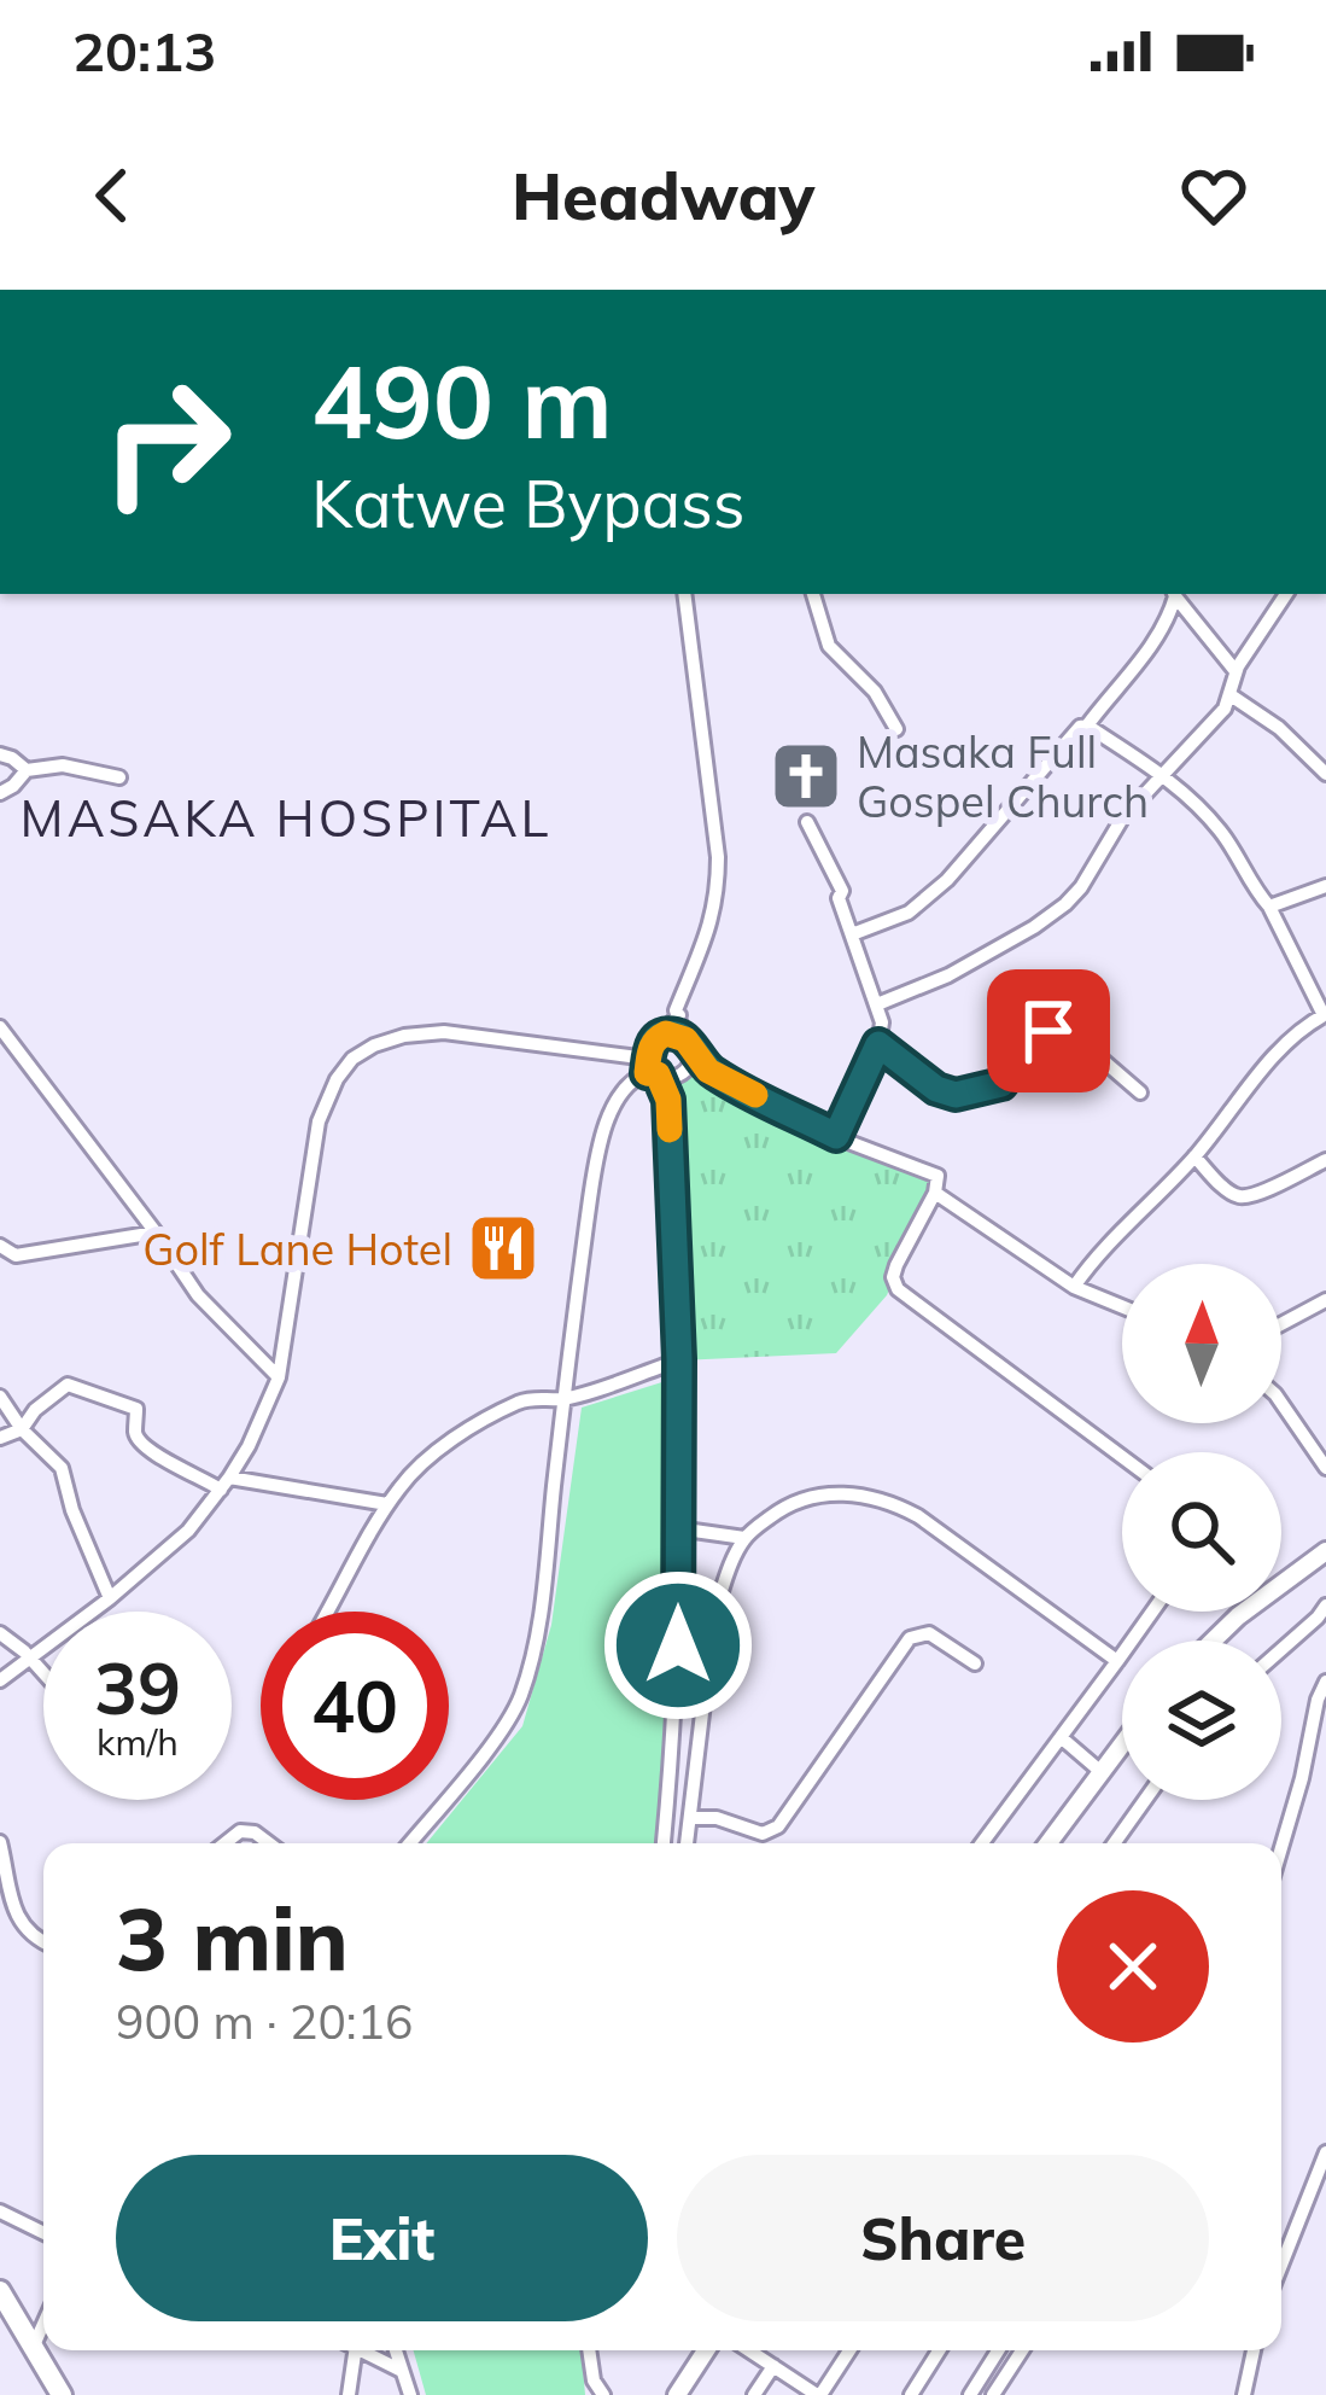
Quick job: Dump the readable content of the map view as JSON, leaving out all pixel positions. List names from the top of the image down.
{
  "districts": ["MASAKA HOSPITAL"],
  "places": {
    "church": ["Masaka Full Gospel Church"],
    "restaurant": ["Golf Lane Hotel"]
  },
  "north": "top",
  "page": {
    "status": "20:13",
    "header": "Headway",
    "turn": ["490 m", "Katwe Bypass"],
    "speed": "39 km/h",
    "limit": "40",
    "heading": ["3 min", "900 m · 20:16"],
    "buttons": ["Exit", "Share"]
  }
}
